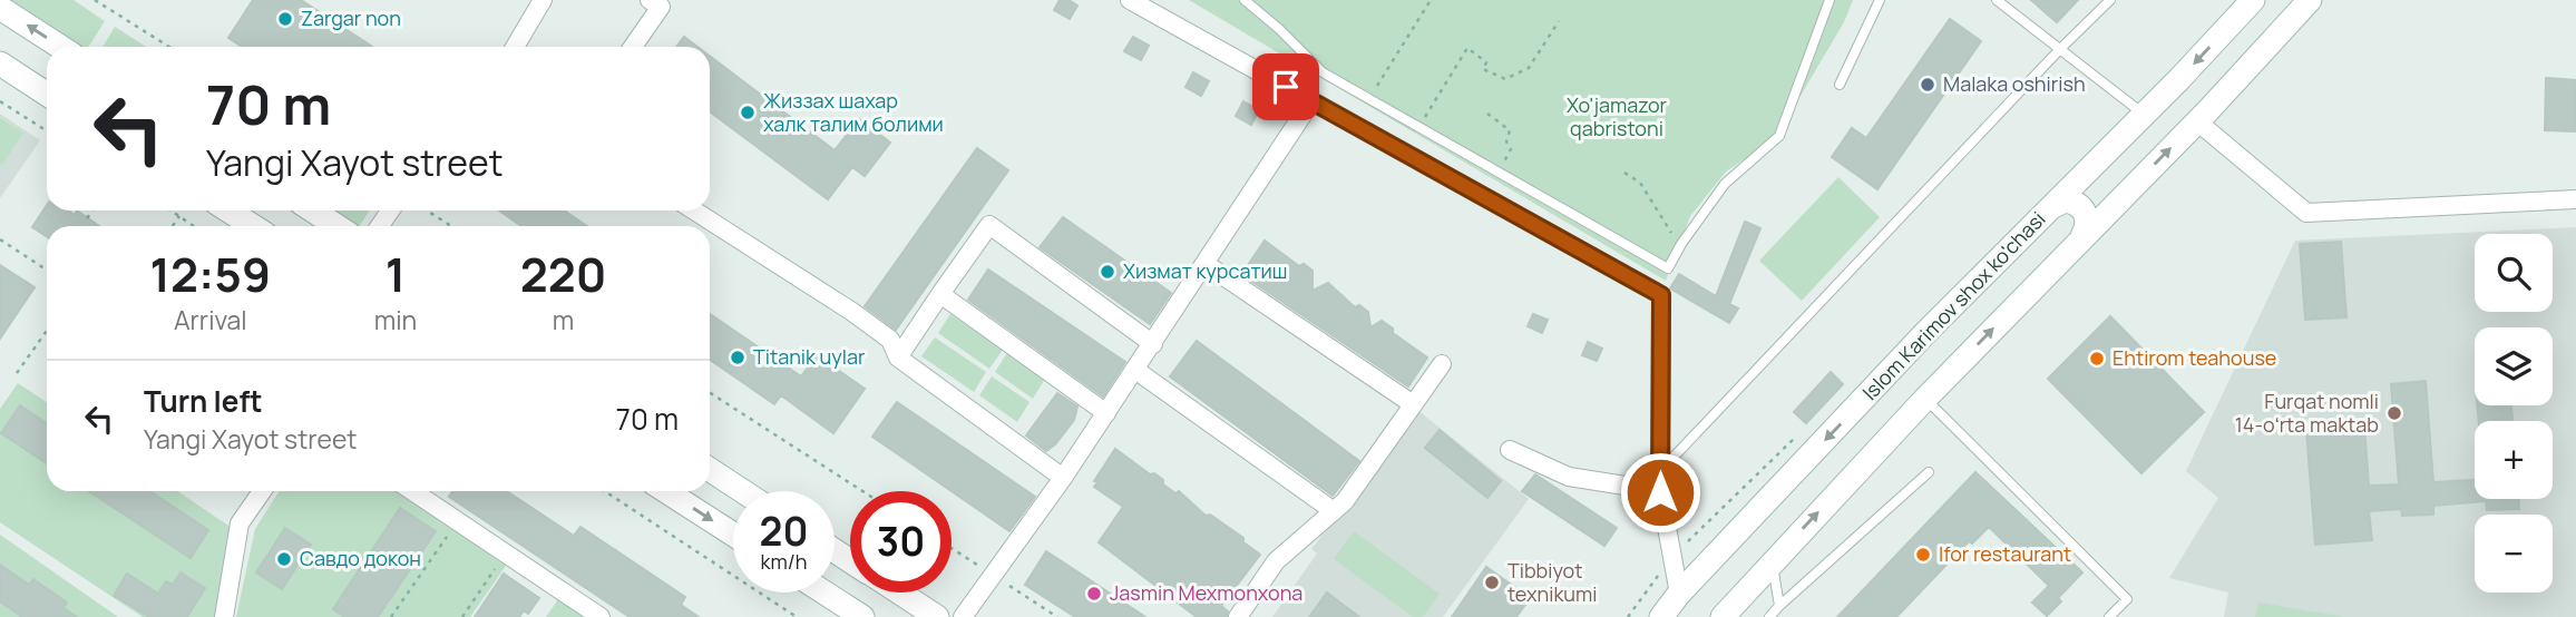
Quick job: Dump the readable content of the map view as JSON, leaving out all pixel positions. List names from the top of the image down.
{
  "streets": {
    "main road": ["Islom Karimov shox ko'chasi"]
  },
  "parks": ["Xo'jamazor qabristoni"],
  "places": [
    "Zargar non",
    "Malaka oshirish",
    "Жиззах шахар халк талим болими",
    "Хизмат курсатиш",
    "Titanik uylar",
    "Ehtirom teahouse",
    "Furqat nomli 14-oʻrta maktab",
    "Ifor restaurant",
    "Cавдо докон",
    "Tibbiyot texnikumi",
    "Jasmin Mexmonxona"
  ],
  "page": {
    "turn": ["70 m", "Yangi Xayot street"],
    "eta": [
      "12:59",
      "Arrival",
      "1",
      "min",
      "220",
      "m"
    ],
    "map_buttons": ["+", "−"],
    "list": [
      {
        "name": "Turn left",
        "note": "Yangi Xayot street",
        "value": "70 m"
      }
    ],
    "speed": "20 km/h",
    "limit": "30"
  }
}
